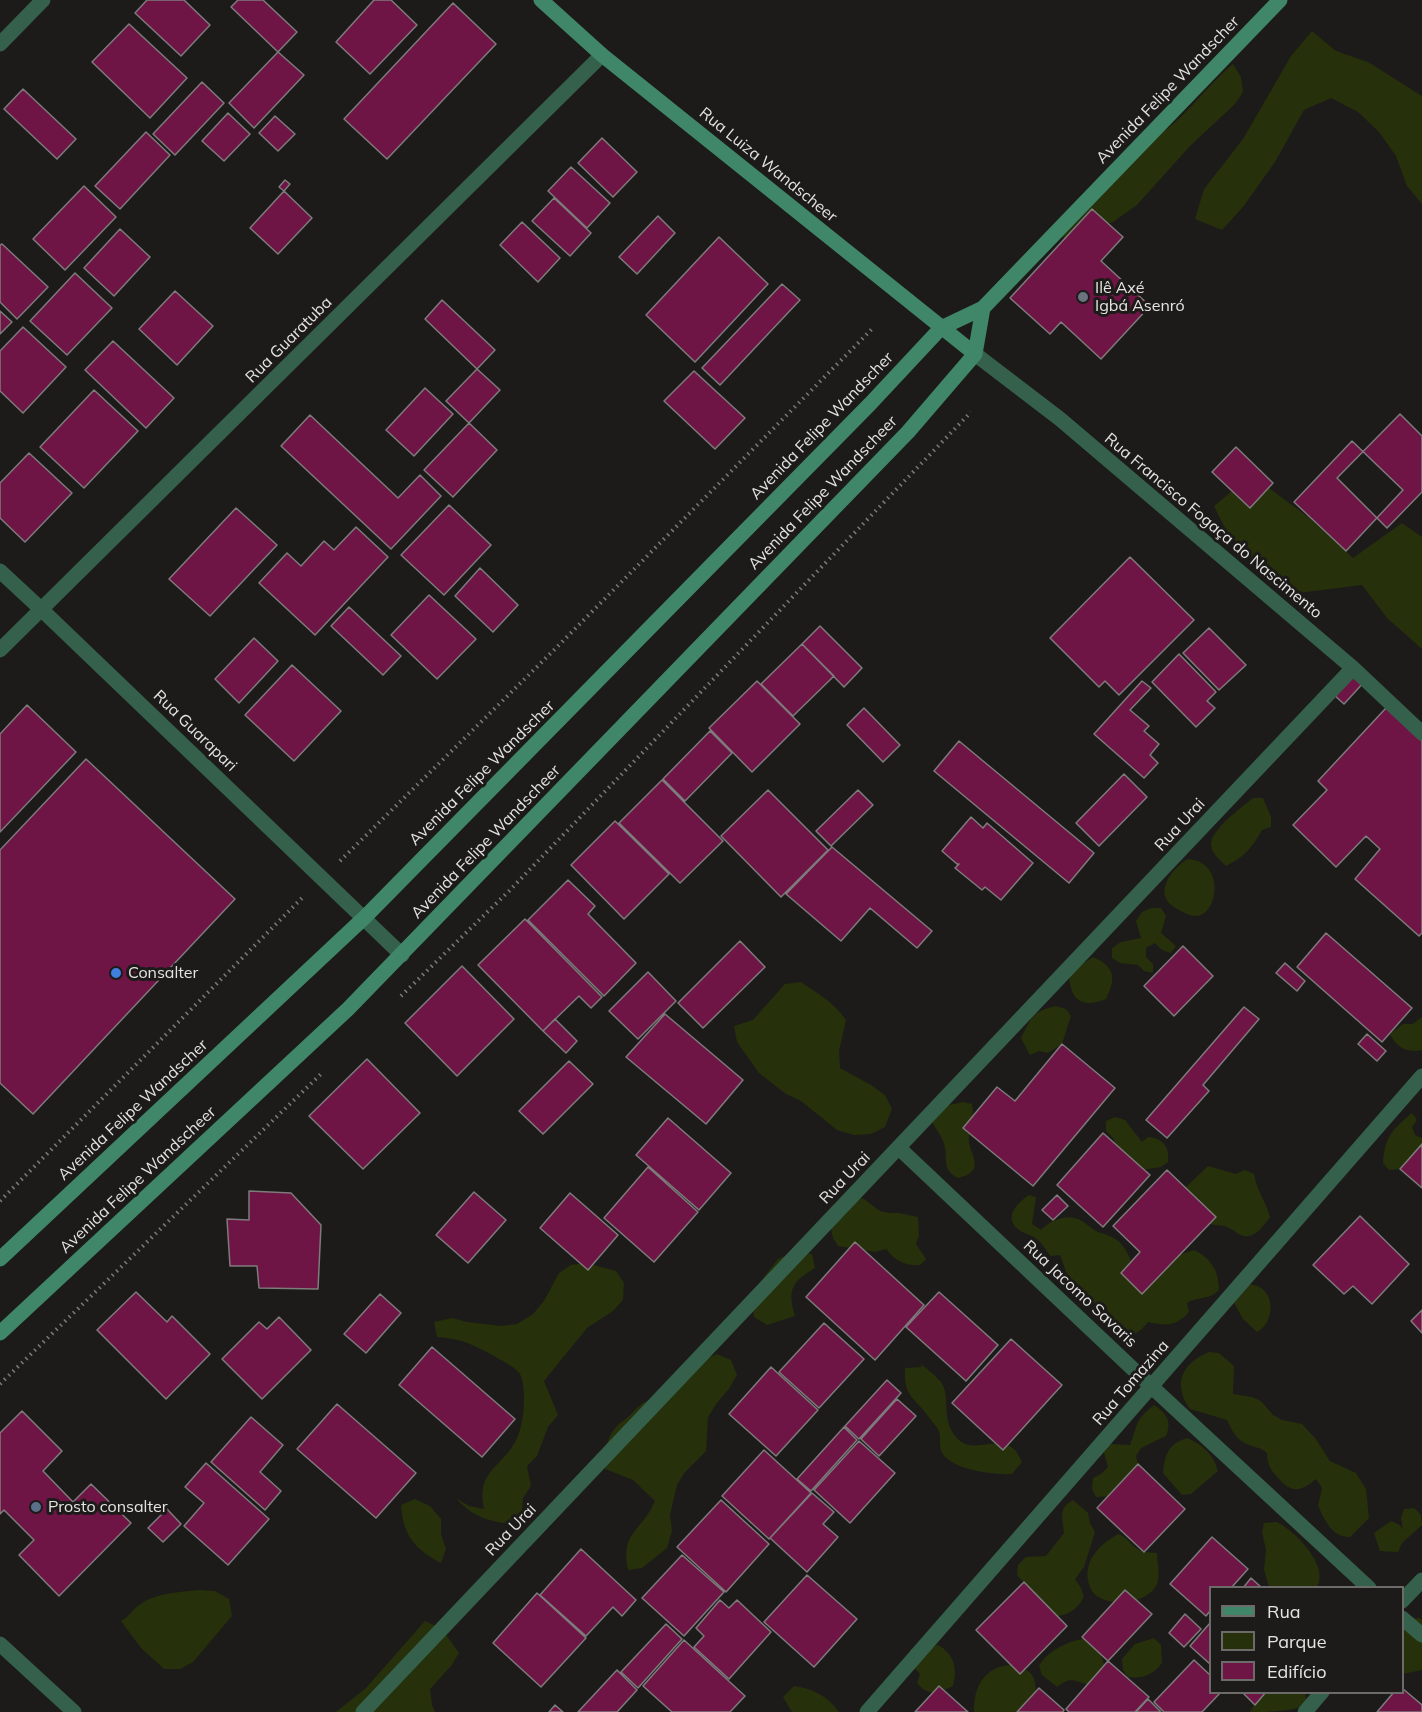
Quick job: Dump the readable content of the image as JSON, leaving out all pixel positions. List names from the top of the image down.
{
  "streets": {
    "main road": ["Avenida Felipe Wandscher", "Rua Luiza Wandscheer", "Avenida Felipe Wandscheer"],
    "street": [
      "Rua Guaratuba",
      "Rua Francisco Fogaça do Nascimento",
      "Rua Guarapari",
      "Rua Urai",
      "Rua Jacomo Savaris",
      "Rua Tomazina"
    ]
  },
  "crossings": [
    ["Avenida Felipe Wandscher", "Rua Luiza Wandscheer"],
    ["Avenida Felipe Wandscher", "Rua Guarapari"],
    ["Rua Luiza Wandscheer", "Rua Guaratuba"],
    ["Rua Luiza Wandscheer", "Avenida Felipe Wandscheer"],
    ["Rua Luiza Wandscheer", "Rua Francisco Fogaça do Nascimento"],
    ["Rua Guaratuba", "Rua Guarapari"],
    ["Avenida Felipe Wandscheer", "Rua Francisco Fogaça do Nascimento"],
    ["Avenida Felipe Wandscheer", "Rua Guarapari"],
    ["Rua Francisco Fogaça do Nascimento", "Rua Urai"],
    ["Rua Urai", "Rua Jacomo Savaris"],
    ["Rua Jacomo Savaris", "Rua Tomazina"]
  ],
  "places": ["Ilê Axé Igbá Asenró", "Consalter", "Prosto consalter"],
  "legend": ["Rua", "Parque", "Edifício"]
}
